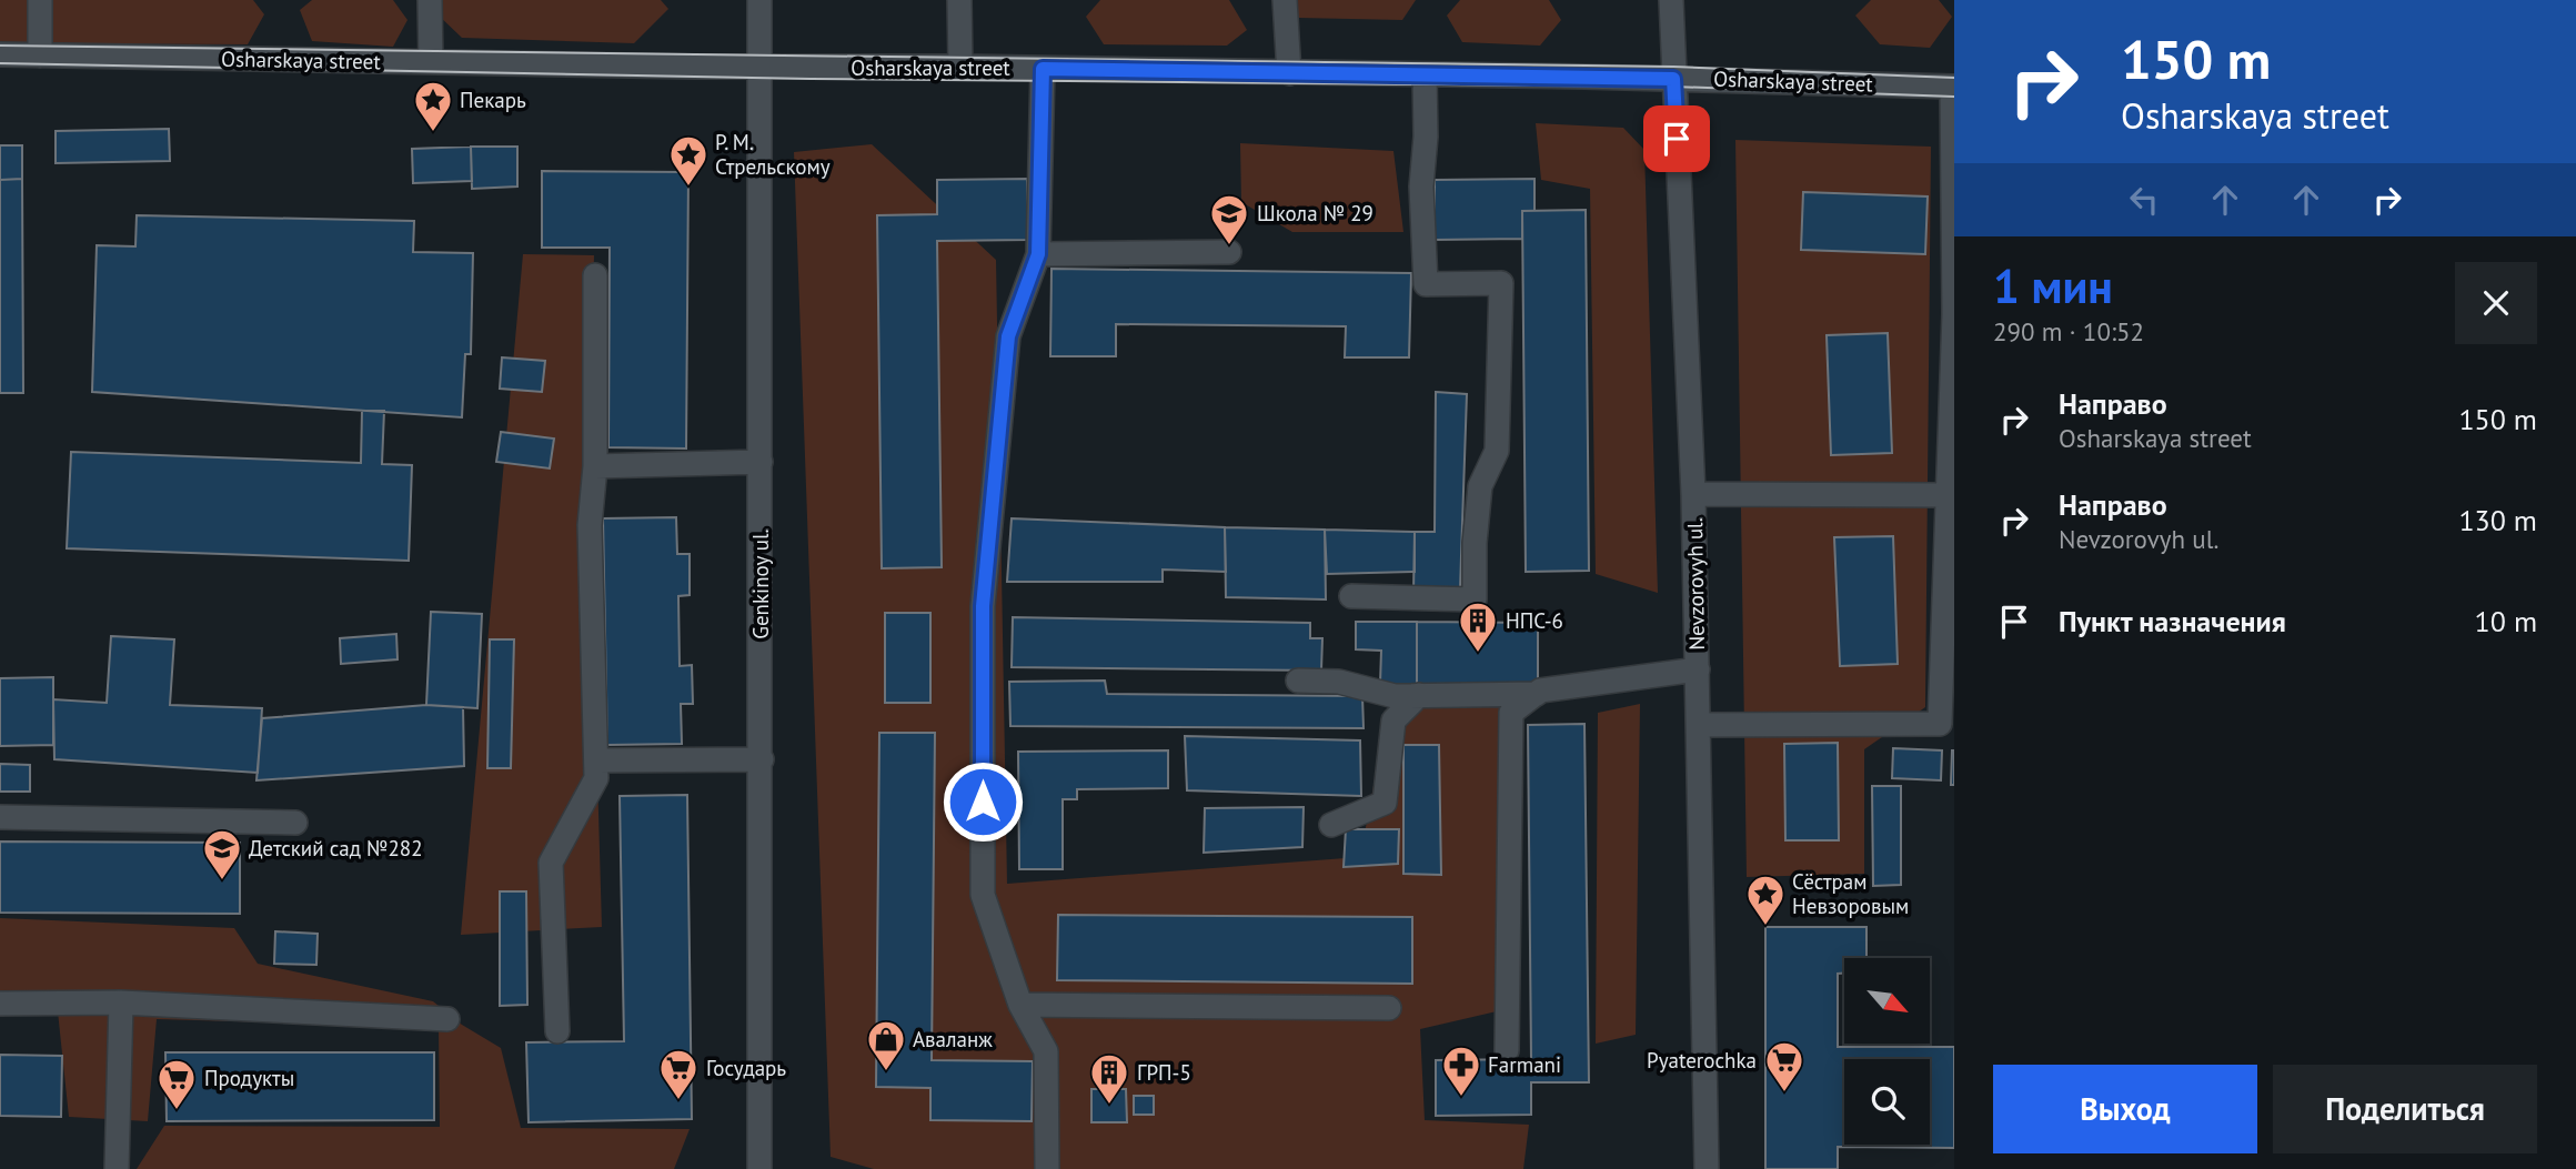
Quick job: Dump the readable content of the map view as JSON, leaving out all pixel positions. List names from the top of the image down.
{
  "streets": {
    "street": ["Osharskaya street", "Genkinoy ul.", "Nevzorovyh ul."]
  },
  "crossings": [
    ["Osharskaya street", "Genkinoy ul."],
    ["Osharskaya street", "Nevzorovyh ul."]
  ],
  "places": {
    "place": ["Пекарь", "Р. М. Стрельскому", "Сёстрам Невзоровым"],
    "school or university": ["Школа № 29", "Детский сад №282"],
    "building": ["НПС-6", "ГРП-5"],
    "shop": ["Аваланж"],
    "supermarket": ["Pyaterochka", "Государь", "Продукты"],
    "pharmacy": ["Farmani"]
  },
  "north": "bottom right",
  "page": {
    "turn": ["150 m", "Osharskaya street"],
    "heading": ["1 мин", "290 m · 10:52"],
    "list": [
      {
        "name": "Направо",
        "note": "Osharskaya street",
        "value": "150 m"
      },
      {
        "name": "Направо",
        "note": "Nevzorovyh ul.",
        "value": "130 m"
      },
      {
        "name": "Пункт назначения",
        "value": "10 m"
      }
    ],
    "buttons": ["Выход", "Поделиться"]
  }
}
